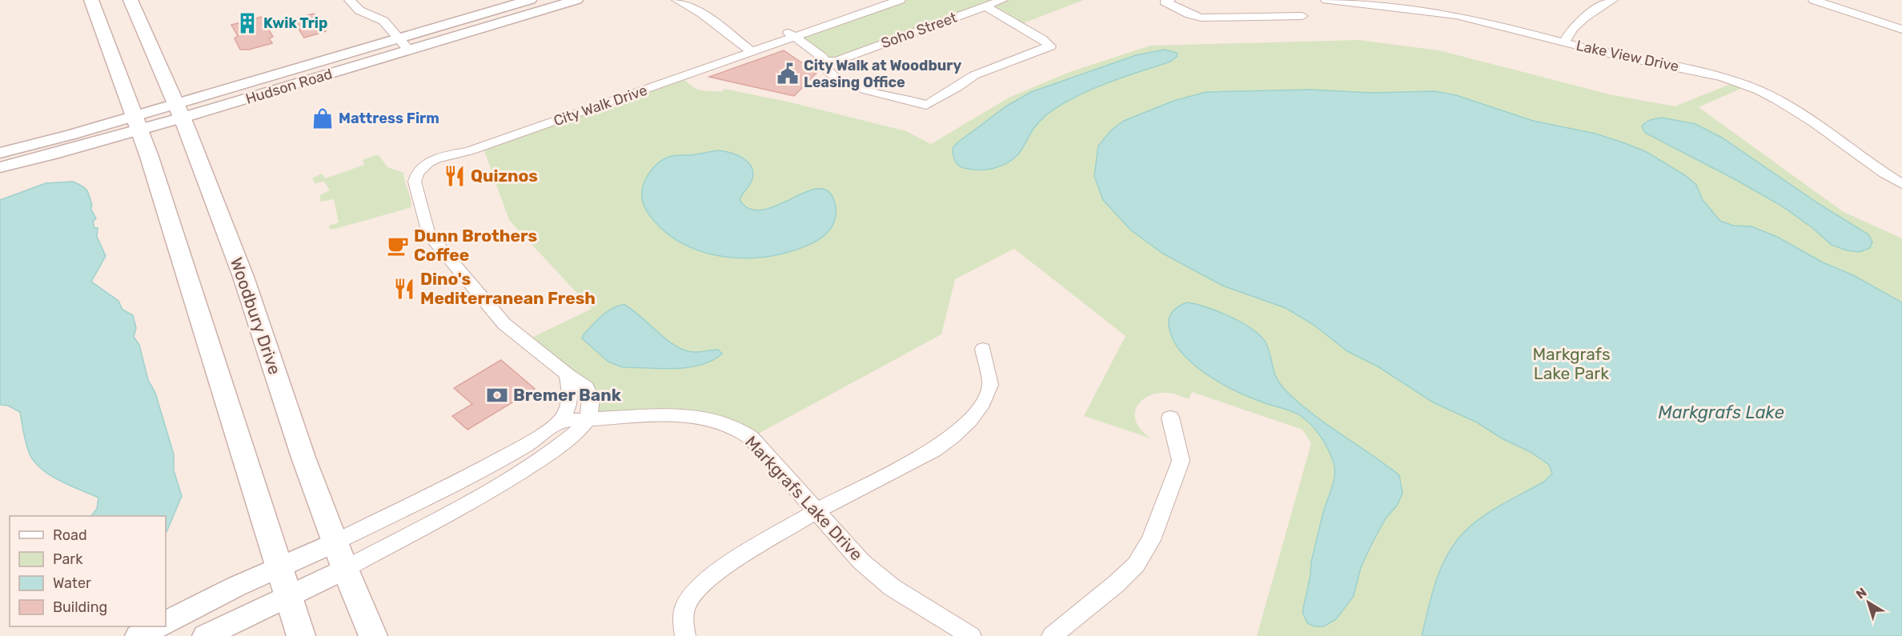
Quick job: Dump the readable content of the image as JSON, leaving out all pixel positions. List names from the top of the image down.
{
  "streets": {
    "main road": ["Woodbury Drive"],
    "street": [
      "Soho Street",
      "Lake View Drive",
      "Hudson Road",
      "City Walk Drive",
      "Markgrafs Lake Drive"
    ]
  },
  "crossings": [
    ["Hudson Road", "Woodbury Drive"],
    ["City Walk Drive", "Markgrafs Lake Drive"]
  ],
  "water": ["Markgrafs Lake"],
  "parks": ["Markgrafs Lake Park"],
  "places": {
    "building": ["Kwik Trip"],
    "public building": ["City Walk at Woodbury Leasing Office"],
    "shop": ["Mattress Firm"],
    "restaurant": ["Quiznos", "Dino's Mediterranean Fresh"],
    "cafe": ["Dunn Brothers Coffee"],
    "bank": ["Bremer Bank"]
  },
  "legend": [
    "Road",
    "Park",
    "Water",
    "Building"
  ],
  "north": "top left"
}
